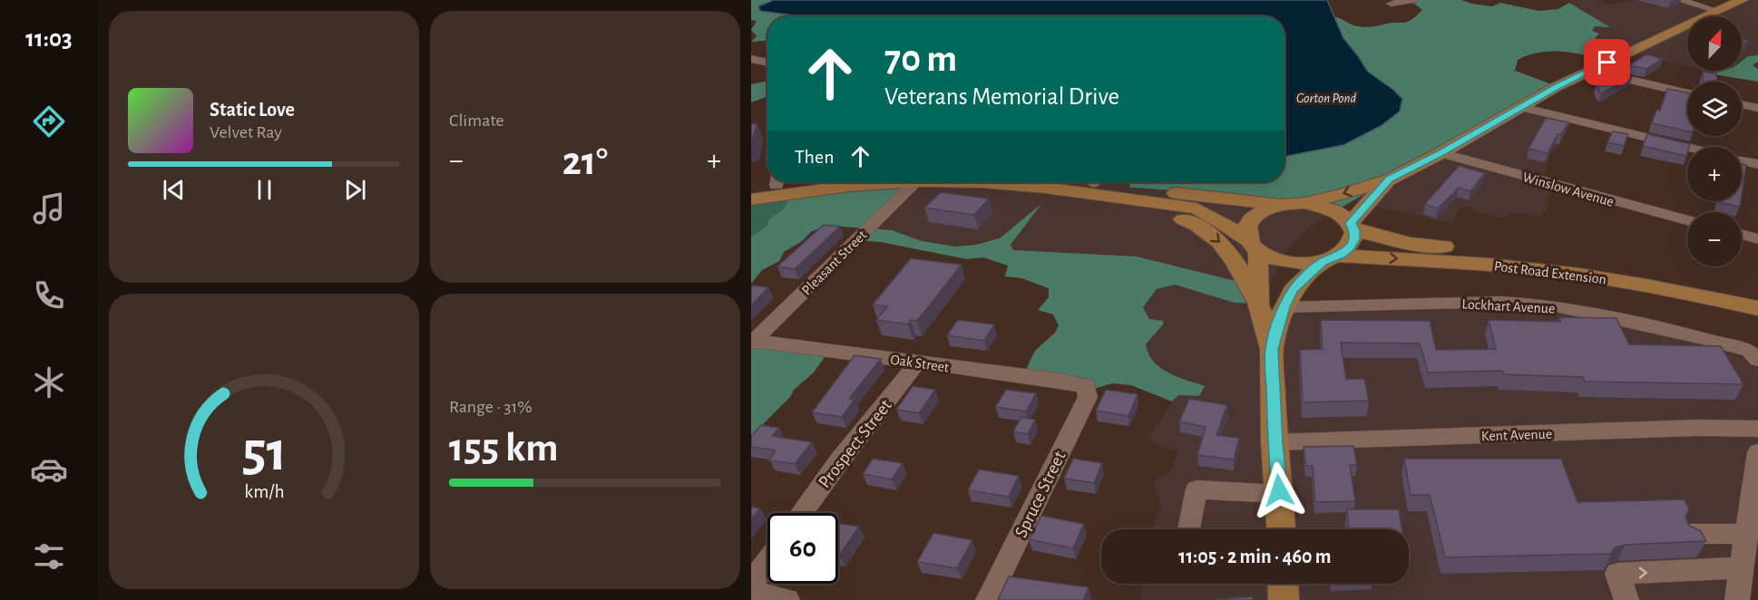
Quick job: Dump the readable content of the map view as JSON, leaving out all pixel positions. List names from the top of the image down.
{
  "streets": {
    "main road": ["Post Road Extension"],
    "street": [
      "Winslow Avenue",
      "Pleasant Street",
      "Lockhart Avenue",
      "Oak Street",
      "Kent Avenue",
      "Prospect Street",
      "Spruce Street"
    ]
  },
  "crossings": [
    ["Pleasant Street", "Oak Street"],
    ["Oak Street", "Prospect Street"],
    ["Oak Street", "Spruce Street"]
  ],
  "water": ["Gorton Pond"],
  "north": "top right",
  "page": {
    "tabs": "11:03",
    "tile": [
      "Climate",
      ["Range · 31%", "155 km"]
    ],
    "map_buttons": ["+", "−"],
    "turn": ["70 m", "Veterans Memorial Drive"],
    "song": ["Static Love", "Velvet Ray"],
    "then": "Then",
    "heat": ["−", "21°", "+"],
    "limit": "60",
    "trip": "11:05 · 2 min · 460 m",
    "gauge": ["51", "km/h"]
  }
}
